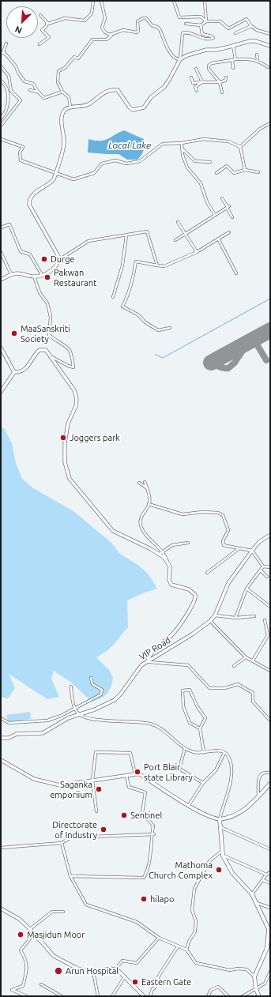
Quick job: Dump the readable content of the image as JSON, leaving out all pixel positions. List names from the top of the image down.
{
  "streets": {
    "main road": ["VIP Road"]
  },
  "water": ["Local Lake"],
  "places": [
    "Durge",
    "Pakwan Restaurant",
    "MaaSanskriti Society",
    "Joggers park",
    "Port Blair state Library",
    "Saganka emporiium",
    "Sentinel",
    "Directorate of Industry",
    "Mathoma Church Complex",
    "hilapo",
    "Masjidun Moor",
    "Arun Hospital",
    "Eastern Gate"
  ],
  "north": "bottom left"
}
